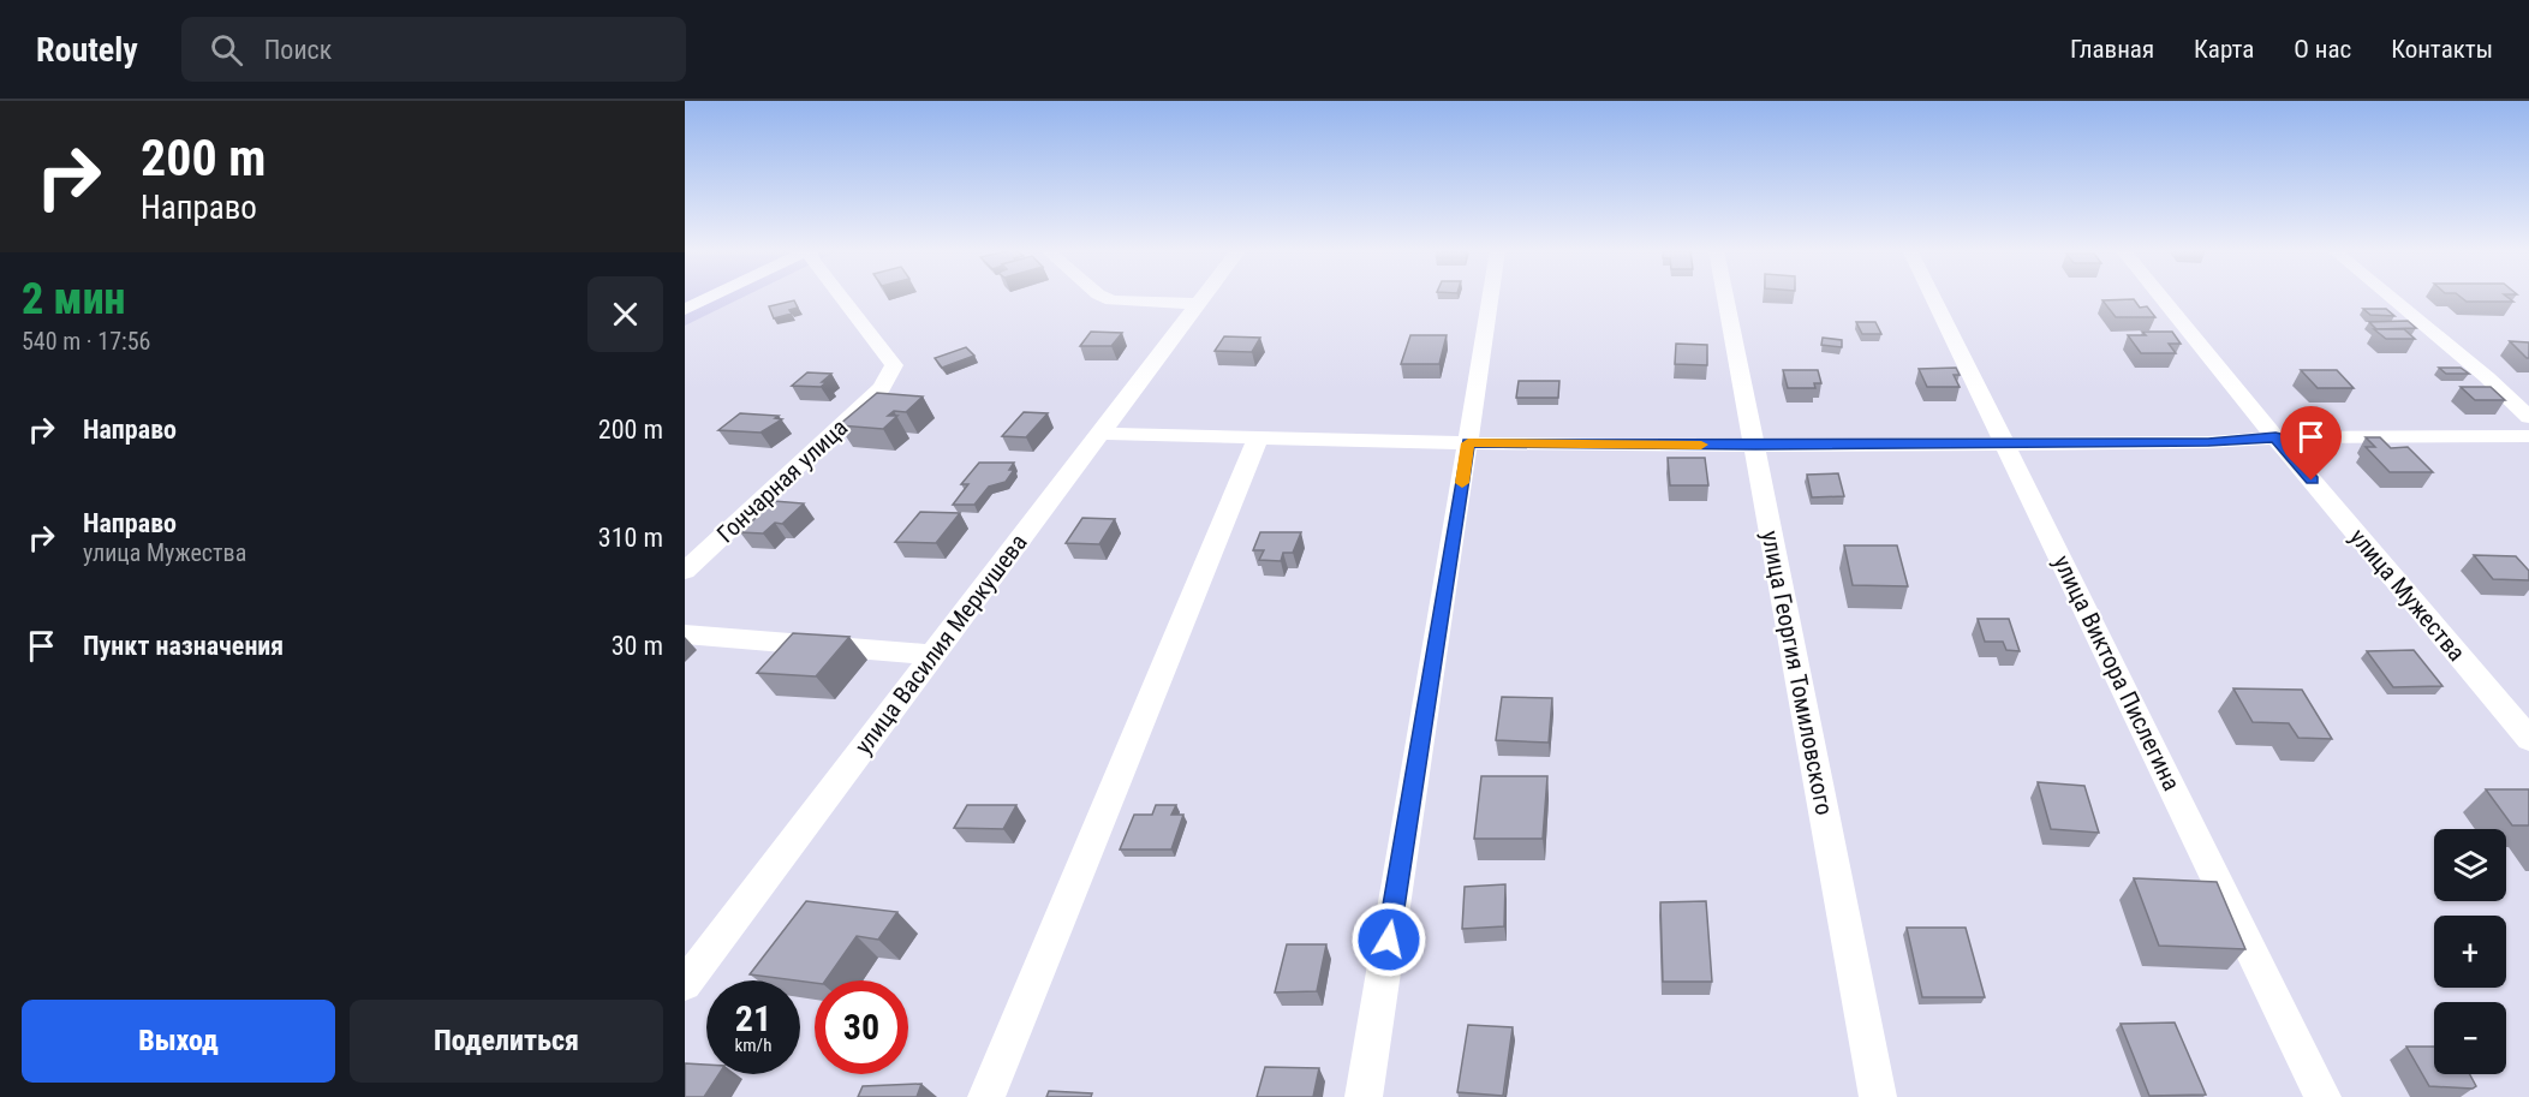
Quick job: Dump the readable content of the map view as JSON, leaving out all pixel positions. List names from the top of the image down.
{
  "streets": {
    "street": [
      "Гончарная улица",
      "улица Мужества",
      "улица Василия Меркушева",
      "улица Георгия Томиловского",
      "улица Виктора Пислегина"
    ]
  },
  "page": {
    "header": "Routely",
    "search": "Поиск",
    "nav": [
      "Главная",
      "Карта",
      "О нас",
      "Контакты"
    ],
    "turn": ["200 m", "Направо"],
    "heading": ["2 мин", "540 m · 17:56"],
    "list": [
      {
        "name": "Направо",
        "value": "200 m"
      },
      {
        "name": "Направо",
        "note": "улица Мужества",
        "value": "310 m"
      },
      {
        "name": "Пункт назначения",
        "value": "30 m"
      }
    ],
    "map_buttons": ["+", "−"],
    "speed": "21 km/h",
    "limit": "30",
    "buttons": ["Выход", "Поделиться"]
  }
}
